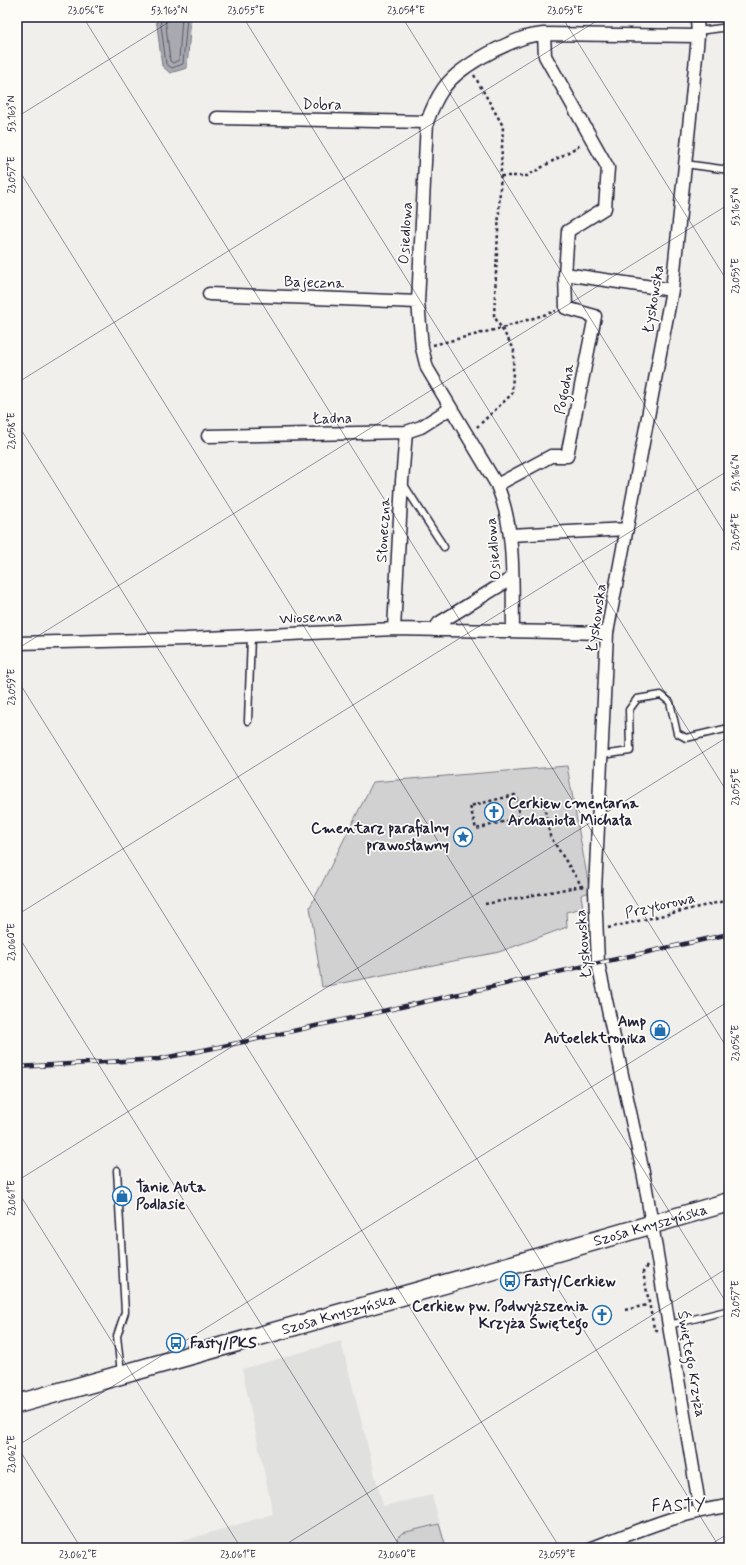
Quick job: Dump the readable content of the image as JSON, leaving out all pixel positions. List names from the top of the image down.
{
  "streets": {
    "main road": ["Szosa Knyszyńska"],
    "street": [
      "Dobra",
      "Osiedlowa",
      "Bajeczna",
      "Łyskowska",
      "Pogodna",
      "Ładna",
      "Słoneczna",
      "Wiosenna",
      "Świętego Krzyża"
    ],
    "path": ["Przytorowa"]
  },
  "crossings": [
    ["Dobra", "Osiedlowa"],
    ["Osiedlowa", "Bajeczna"],
    ["Osiedlowa", "Łyskowska"],
    ["Osiedlowa", "Pogodna"],
    ["Osiedlowa", "Ładna"],
    ["Osiedlowa", "Wiosenna"],
    ["Łyskowska", "Wiosenna"],
    ["Łyskowska", "Przytorowa"],
    ["Łyskowska", "Szosa Knyszyńska"],
    ["Łyskowska", "Świętego Krzyża"],
    ["Ładna", "Słoneczna"],
    ["Słoneczna", "Wiosenna"],
    ["Szosa Knyszyńska", "Świętego Krzyża"]
  ],
  "districts": ["FASTY"],
  "places": {
    "church": ["Cerkiew cmentarna Archanioła Michała", "Cerkiew pw. Podwyższenia Krzyża Świętego"],
    "place": ["Cmentarz parafialny prawosławny"],
    "shop": ["Amp Autoelektronika", "Tanie Auta Podlasie"],
    "bus stop": ["Fasty/Cerkiew", "Fasty/PKS"]
  },
  "coordinates": [
    "23.056°E",
    "53.163°N",
    "23.055°E",
    "23.054°E",
    "23.053°E",
    "23.057°E",
    "53.165°N",
    "23.058°E",
    "53.166°N",
    "23.059°E",
    "23.060°E",
    "23.061°E",
    "23.062°E"
  ]
}
